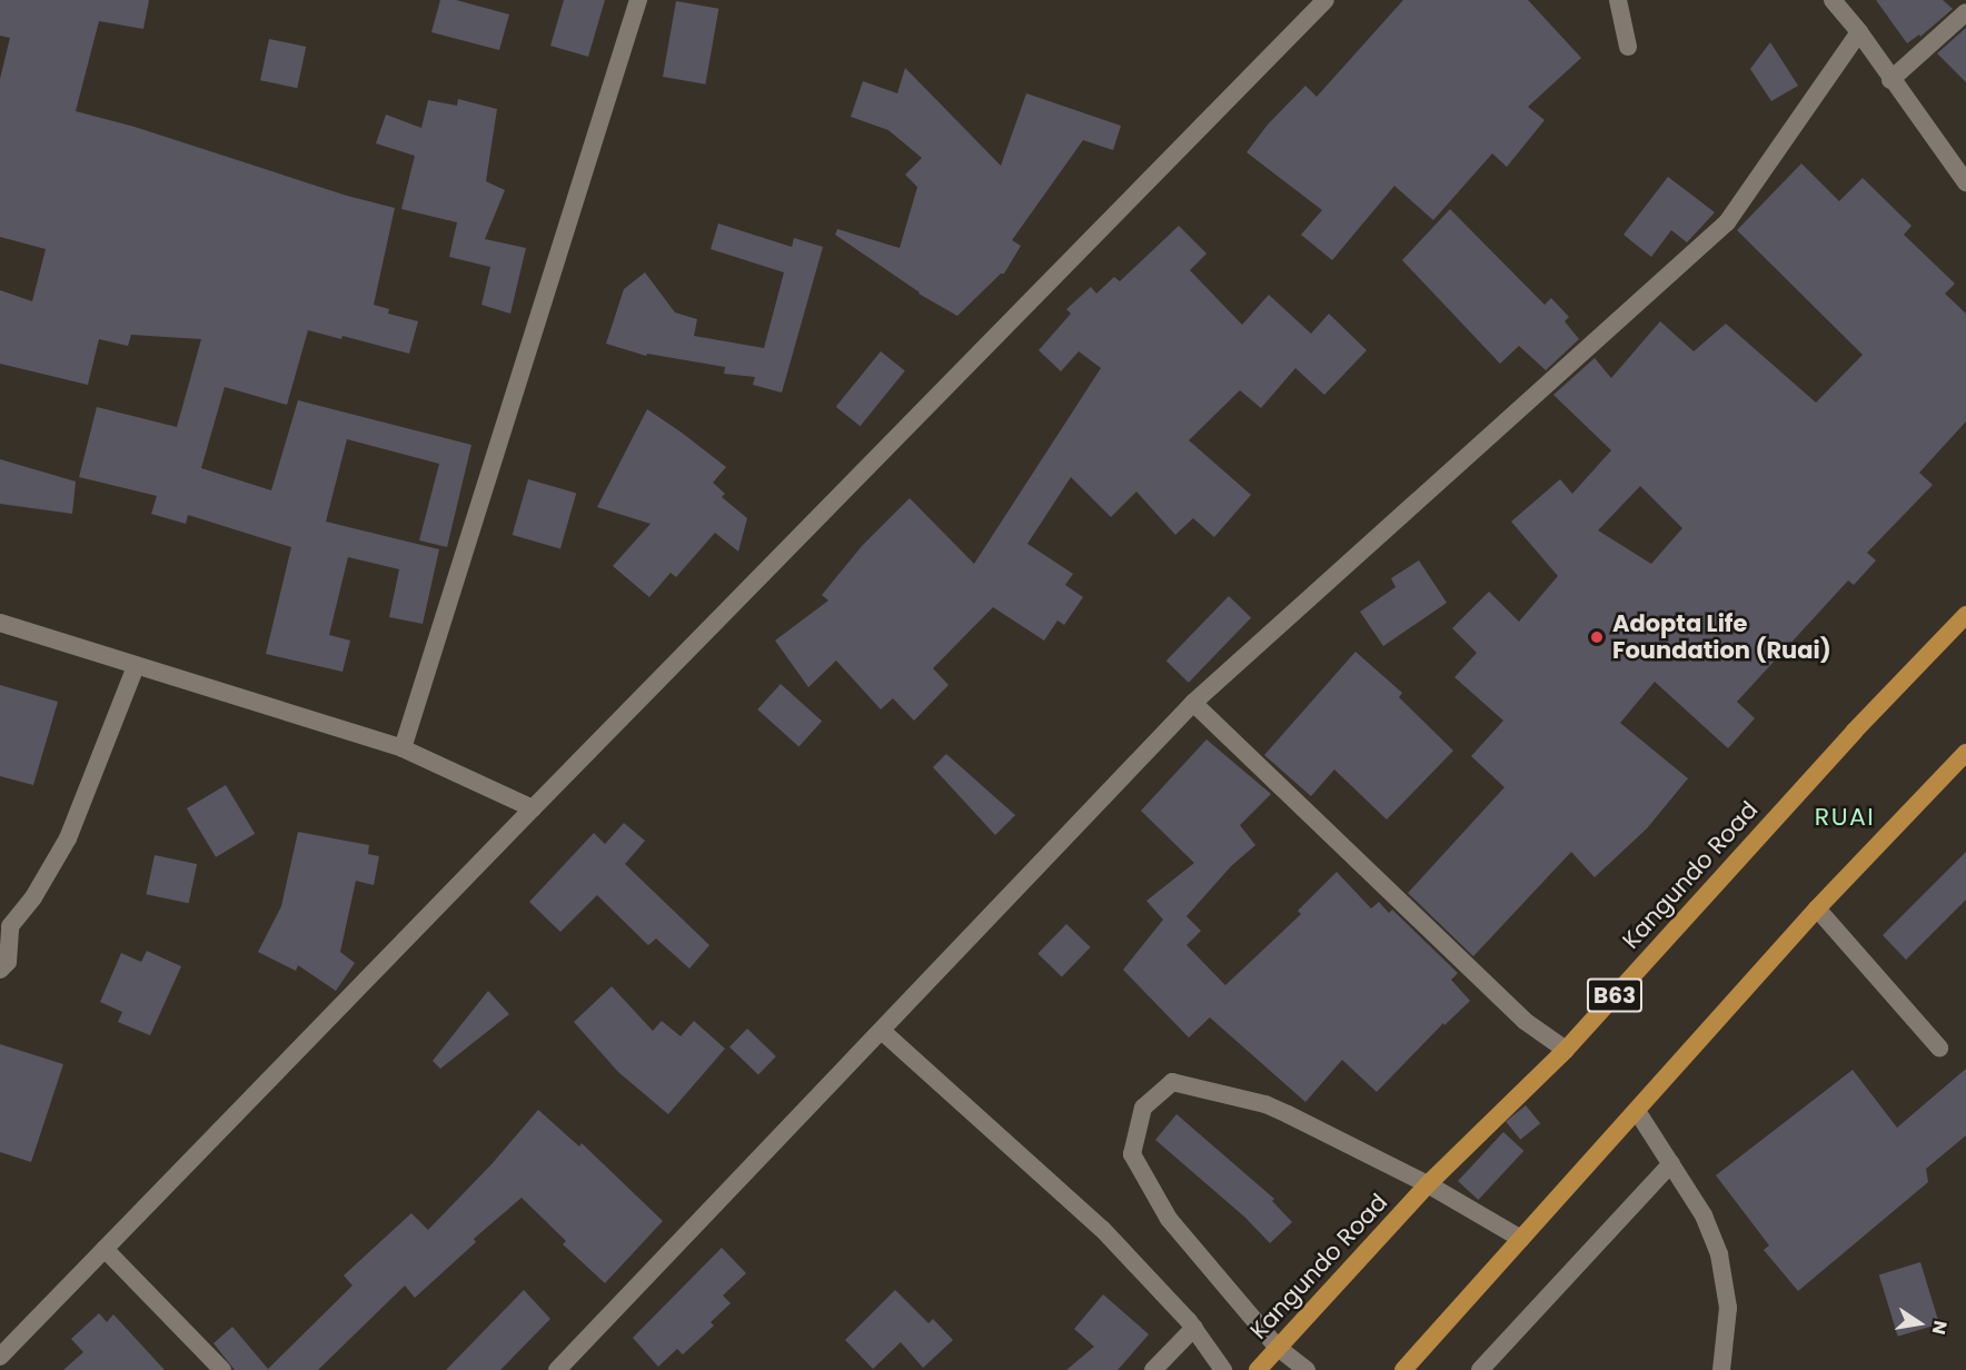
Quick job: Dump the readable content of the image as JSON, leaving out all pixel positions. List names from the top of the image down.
{
  "streets": {
    "highway": ["Kangundo Road", "B63"]
  },
  "districts": ["RUAI"],
  "places": ["Adopta Life Foundation (Ruai)"],
  "north": "right"
}
